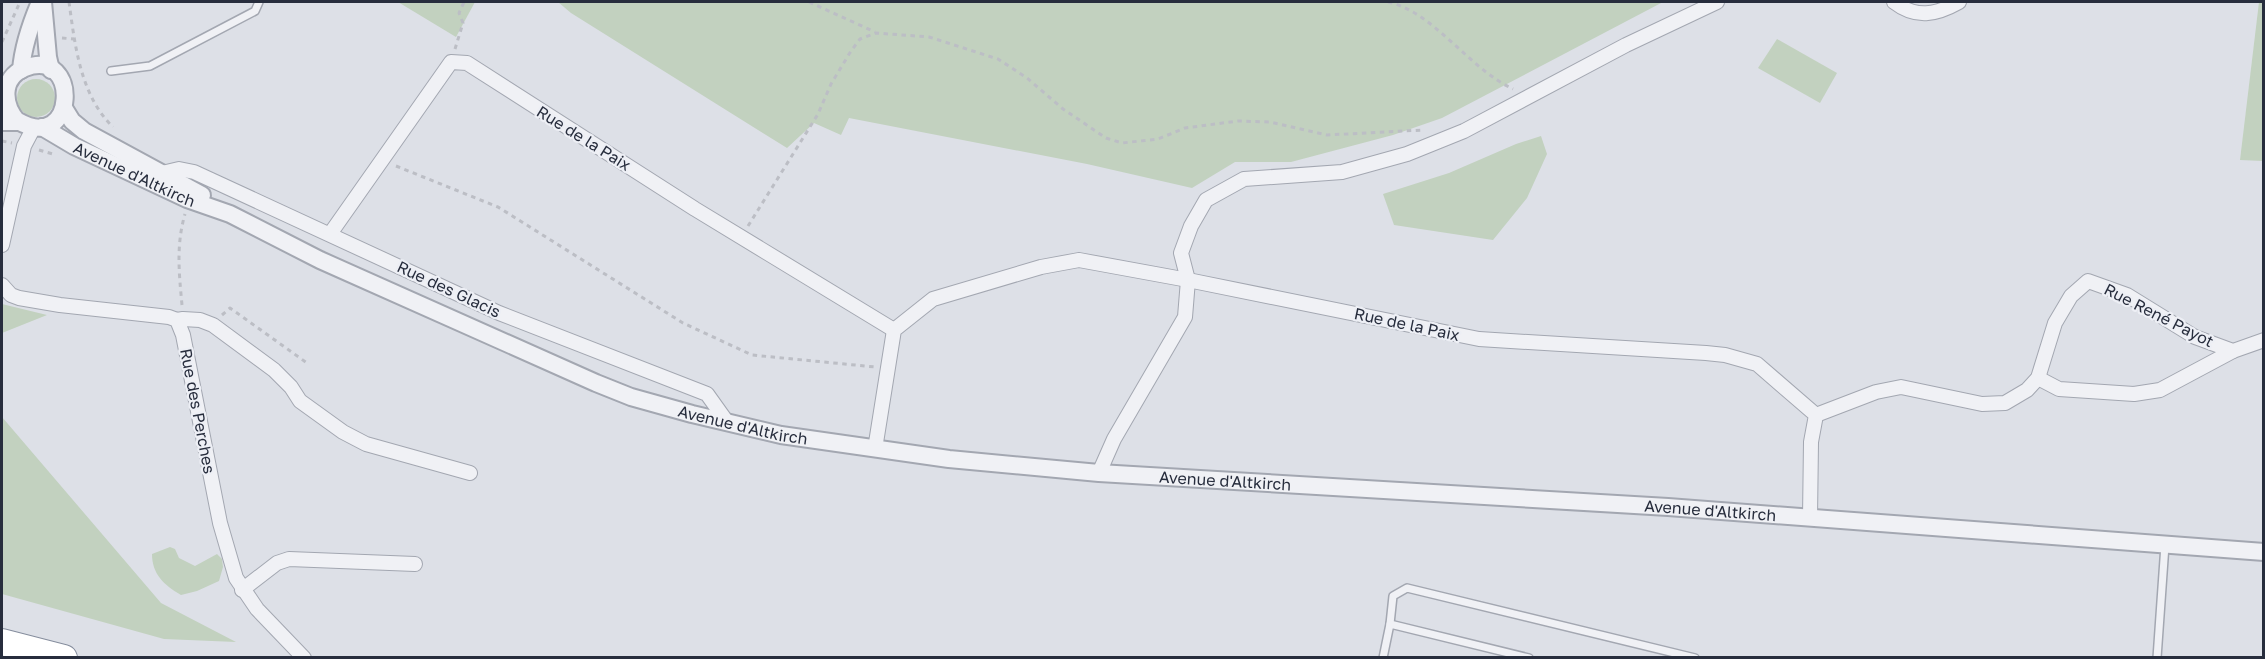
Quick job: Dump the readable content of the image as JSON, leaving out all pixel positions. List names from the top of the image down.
{
  "streets": {
    "street": [
      "Rue de la Paix",
      "Avenue d'Altkirch",
      "Rue des Glacis",
      "Rue René Payot",
      "Rue des Perches"
    ]
  },
  "crossings": [
    ["Avenue d'Altkirch", "Rue des Glacis"]
  ]
}
